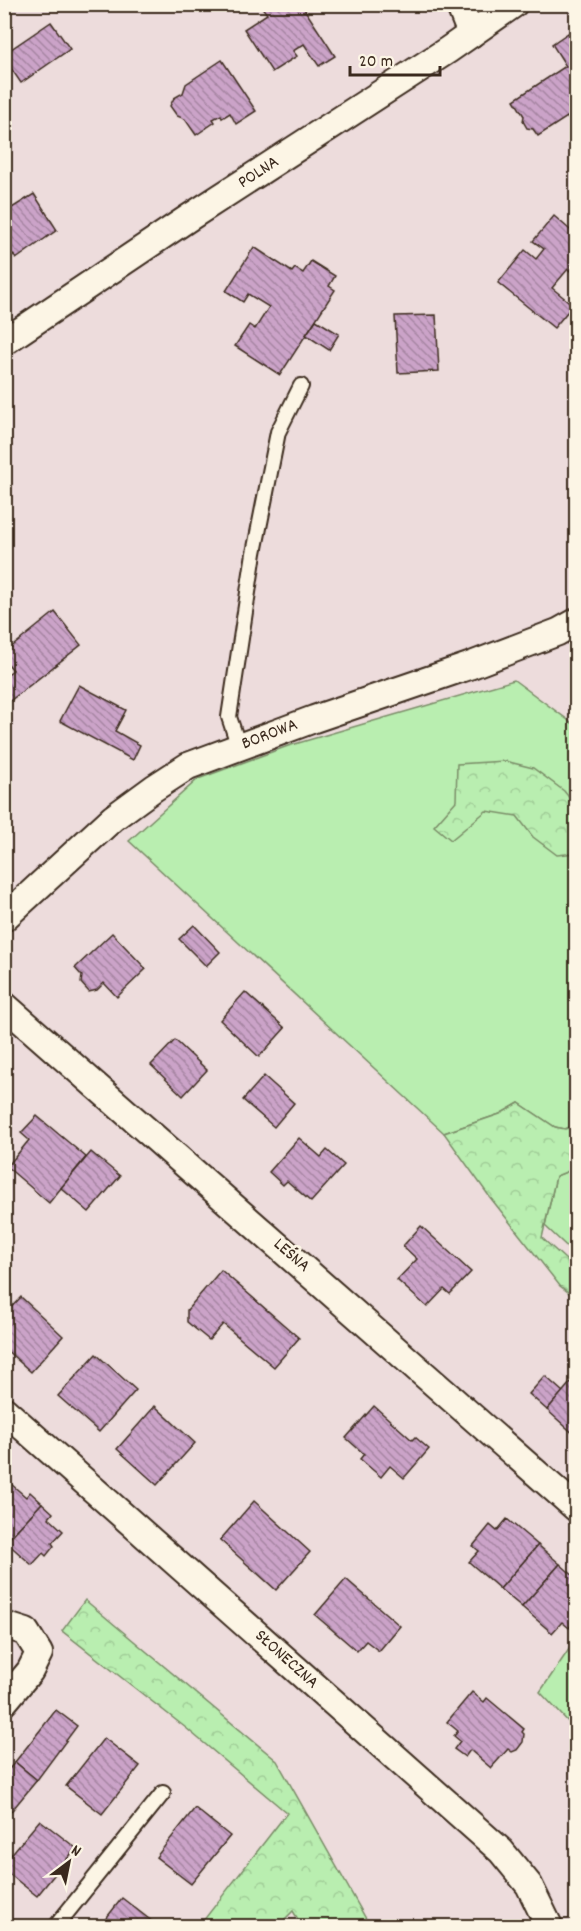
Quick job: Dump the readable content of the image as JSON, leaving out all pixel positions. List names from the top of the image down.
{
  "streets": {
    "street": [
      "POLNA",
      "BOROWA",
      "LEŚNA",
      "SŁONECZNA"
    ]
  },
  "scale_bar": "20 m",
  "north": "top right"
}
